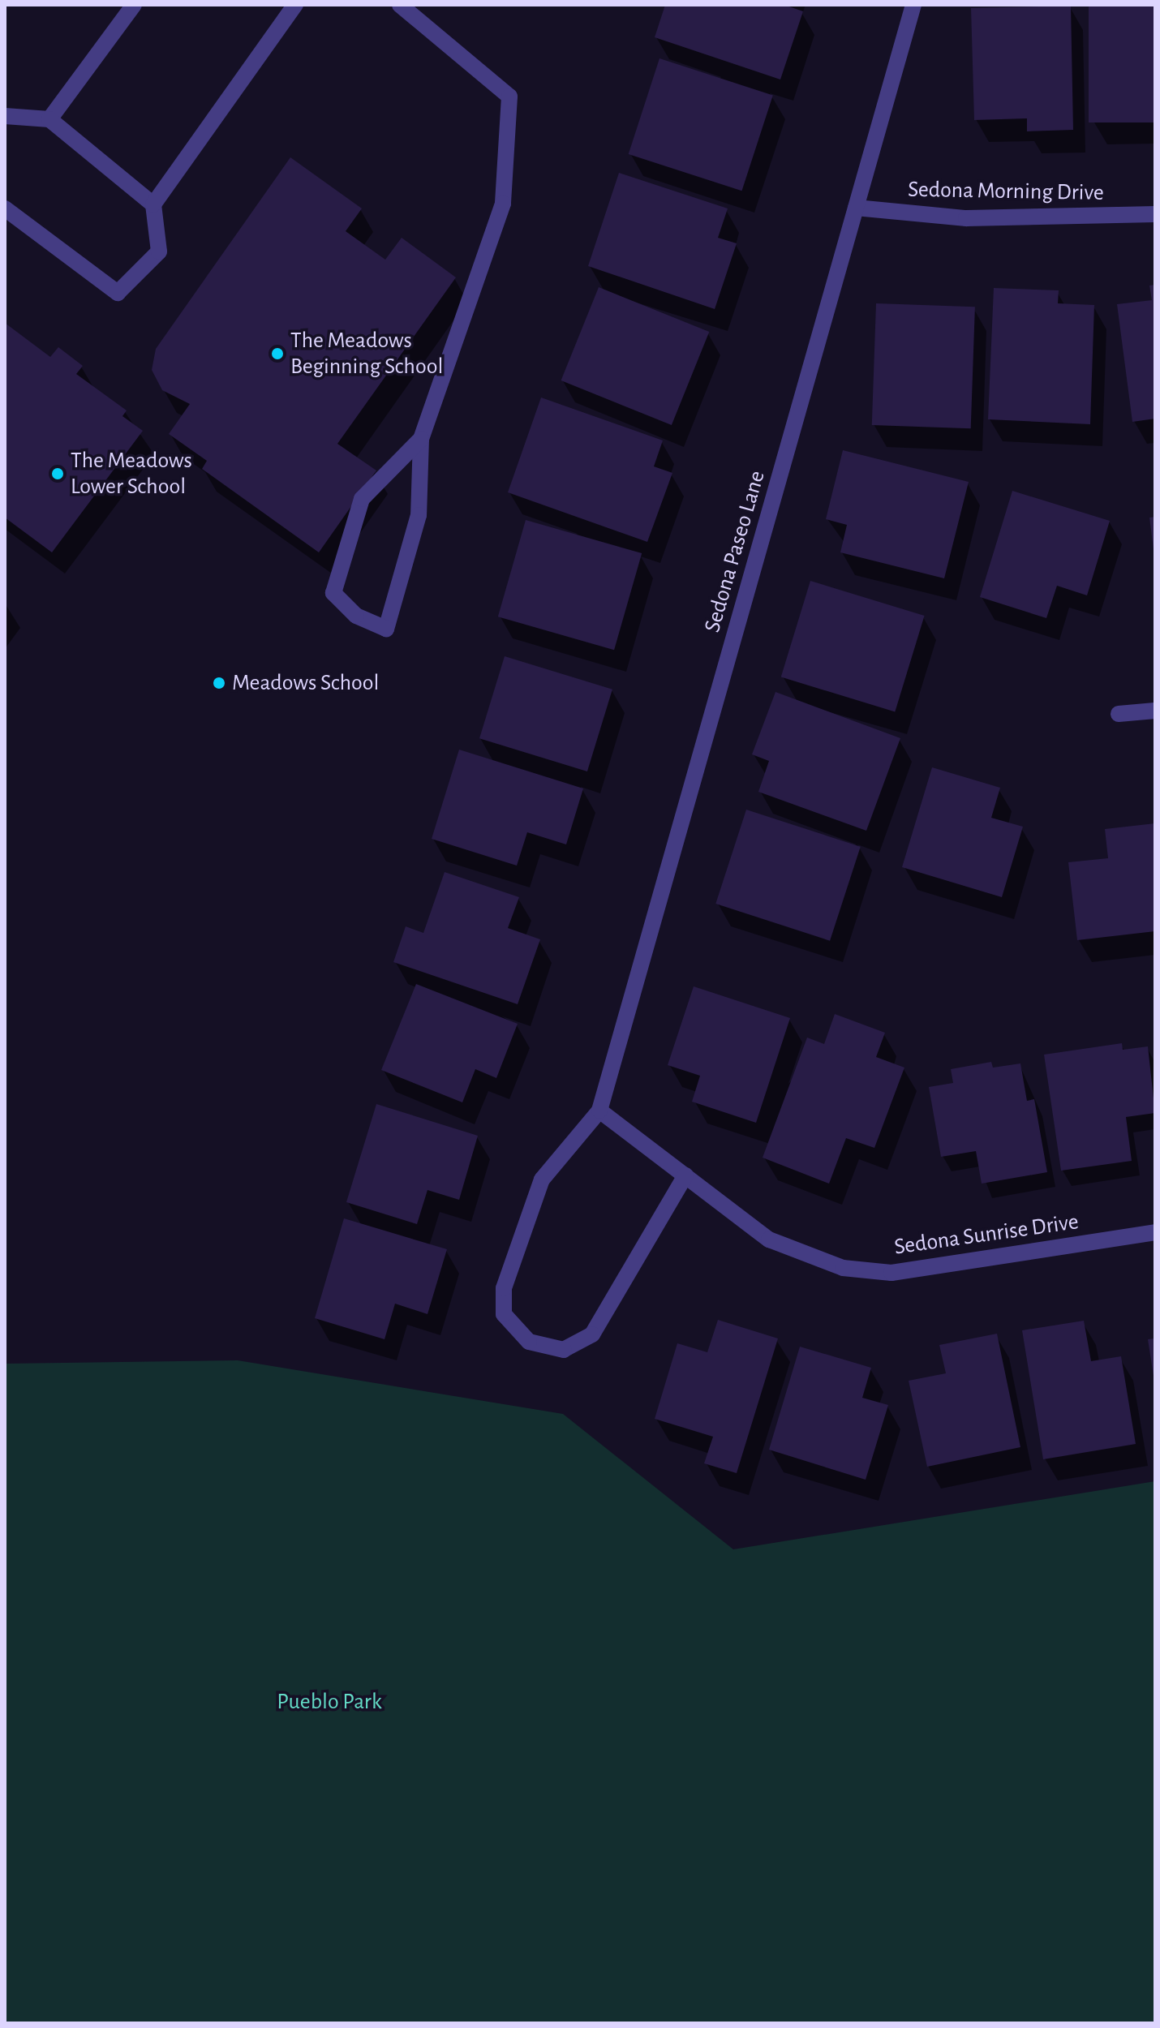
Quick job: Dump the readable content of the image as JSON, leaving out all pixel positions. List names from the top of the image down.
{
  "streets": {
    "street": ["Sedona Morning Drive", "Sedona Paseo Lane", "Sedona Sunrise Drive"]
  },
  "crossings": [
    ["Sedona Morning Drive", "Sedona Paseo Lane"],
    ["Sedona Paseo Lane", "Sedona Sunrise Drive"]
  ],
  "parks": ["Pueblo Park"],
  "places": ["The Meadows Beginning School", "The Meadows Lower School", "Meadows School"]
}
